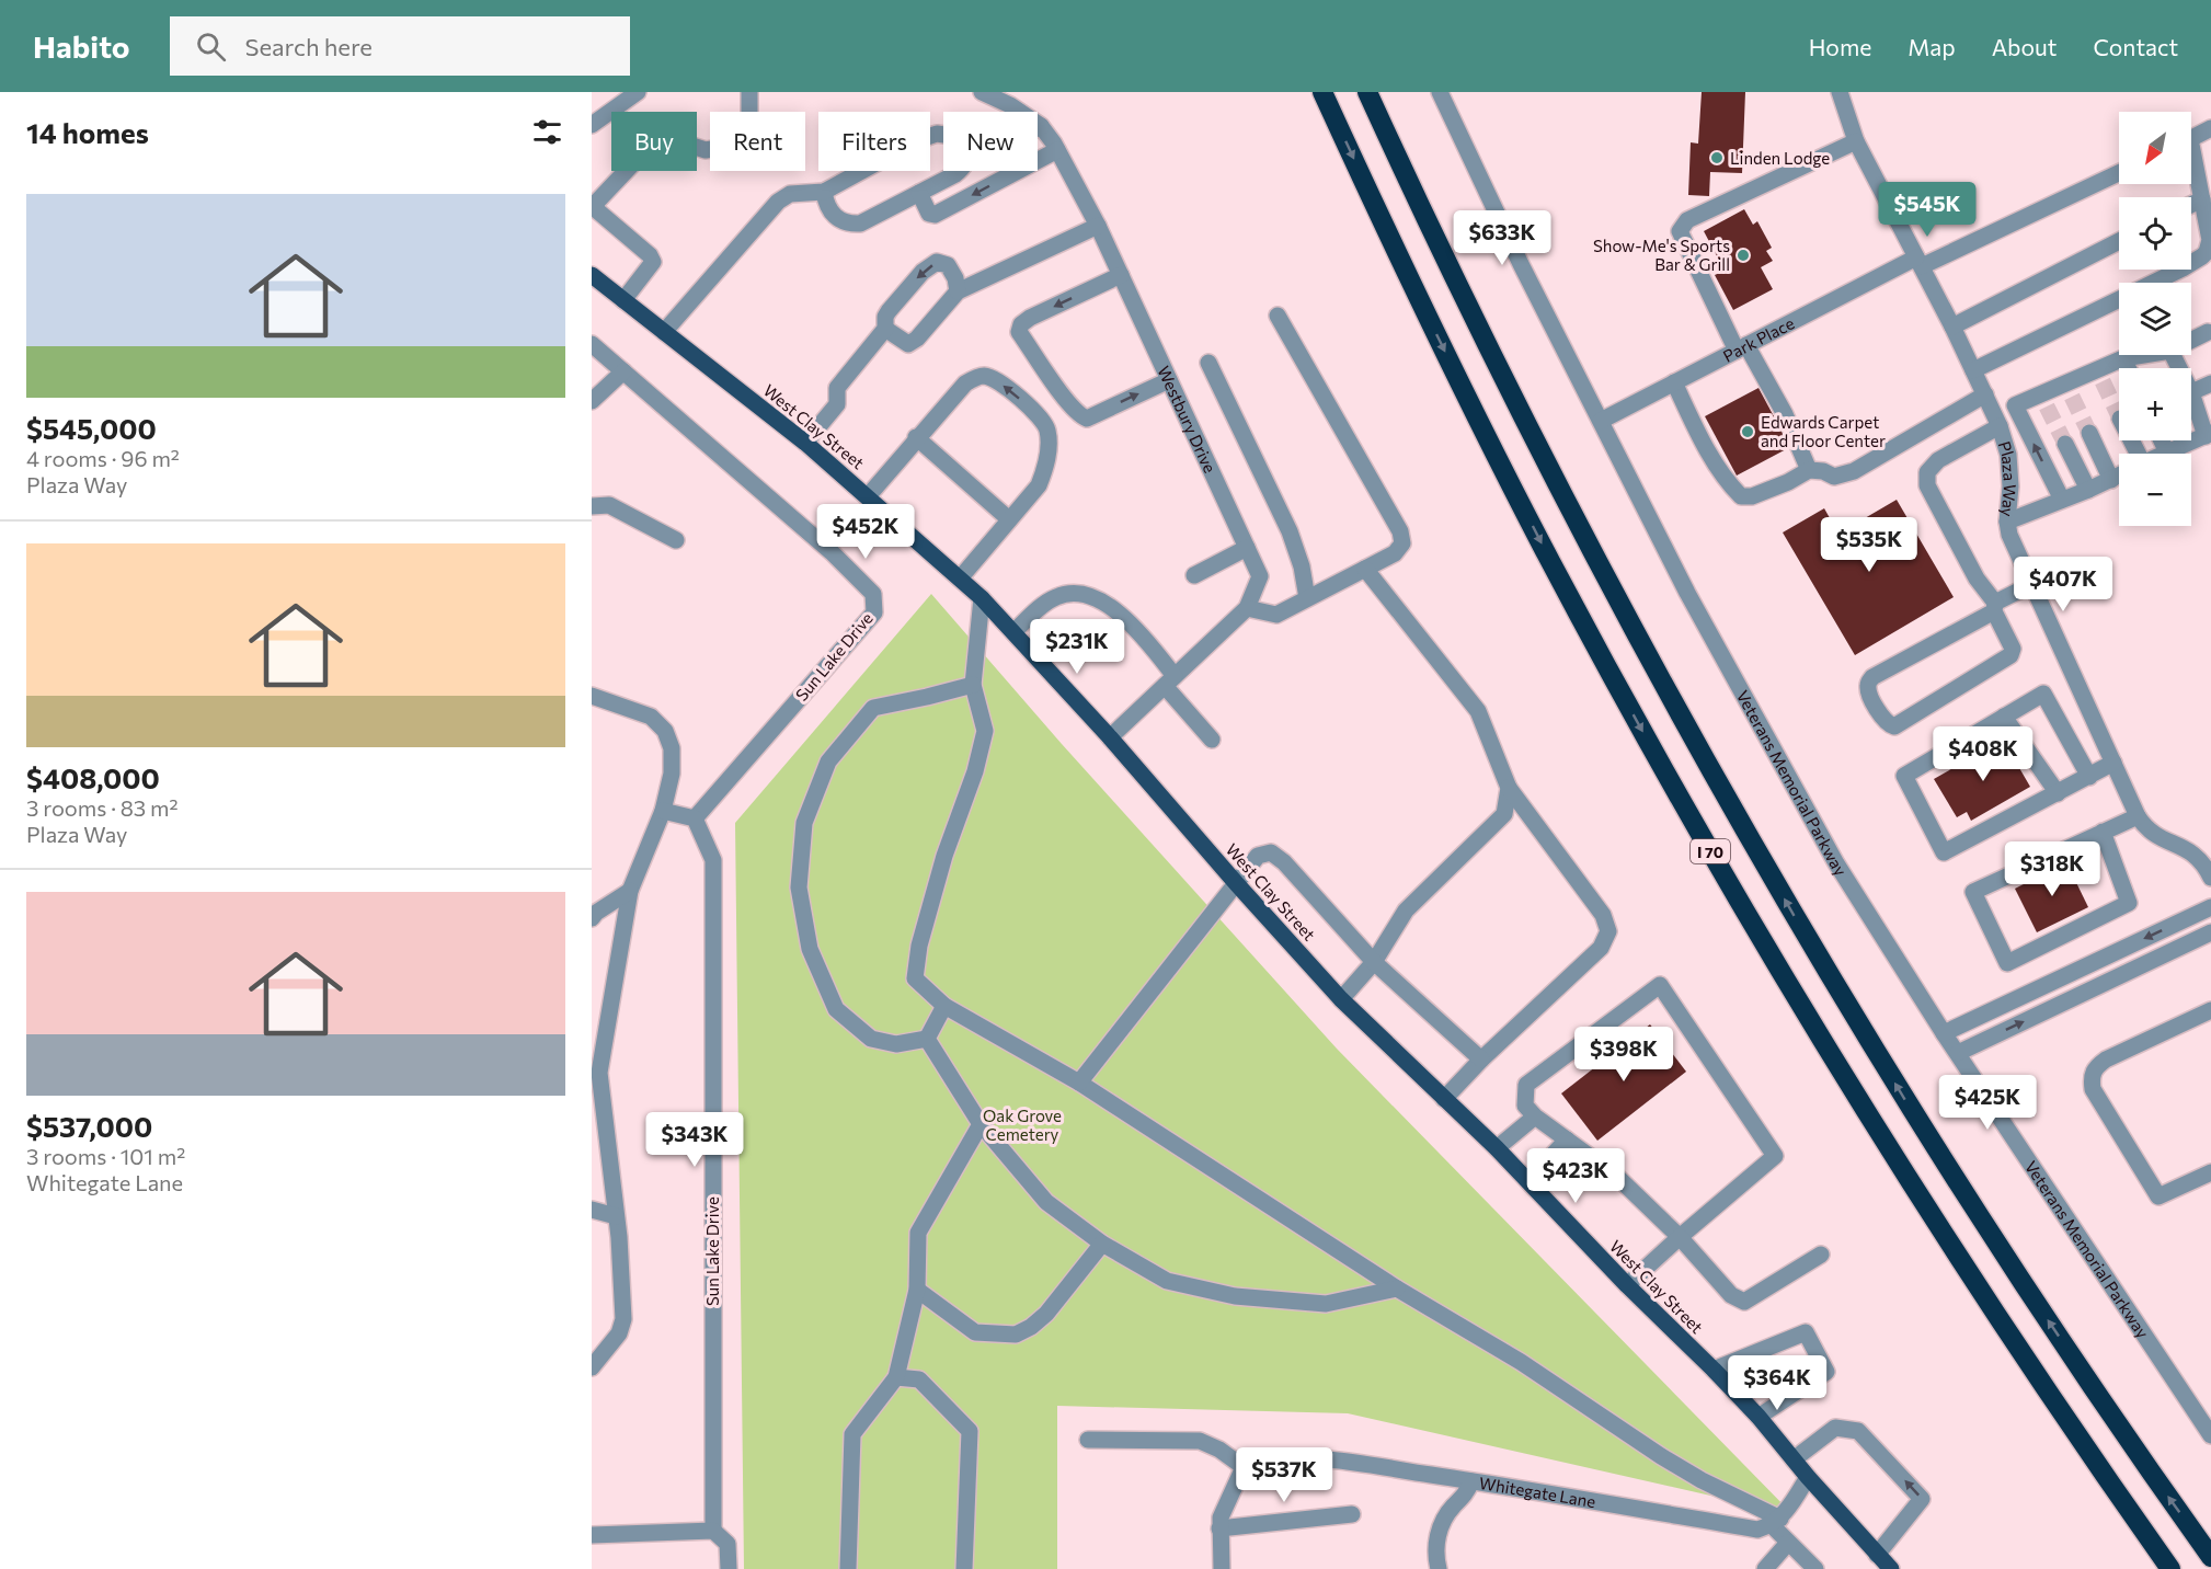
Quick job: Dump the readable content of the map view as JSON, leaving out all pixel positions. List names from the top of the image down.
{
  "streets": {
    "highway": ["I 70"],
    "main road": ["West Clay Street"],
    "street": [
      "Park Place",
      "Westbury Drive",
      "Plaza Way",
      "Sun Lake Drive",
      "Veterans Memorial Parkway",
      "Whitegate Lane"
    ]
  },
  "crossings": [
    ["Park Place", "Plaza Way"],
    ["Park Place", "Veterans Memorial Parkway"],
    ["Westbury Drive", "West Clay Street"]
  ],
  "parks": ["Oak Grove Cemetery"],
  "places": ["Linden Lodge", "Show-Me's Sports Bar & Grill", "Edwards Carpet and Floor Center"],
  "north": "bottom left",
  "page": {
    "header": "Habito",
    "search": "Search here",
    "nav": [
      "Home",
      "Map",
      "About",
      "Contact"
    ],
    "heading": "14 homes",
    "map_buttons": ["+", "−"],
    "chip": [
      "Buy",
      "Rent",
      "Filters",
      "New"
    ],
    "list": [
      {
        "name": "$545,000",
        "note": "4 rooms · 96 m² · Plaza Way"
      },
      {
        "name": "$408,000",
        "note": "3 rooms · 83 m² · Plaza Way"
      },
      {
        "name": "$537,000",
        "note": "3 rooms · 101 m² · Whitegate Lane"
      }
    ],
    "price": [
      "$545K",
      "$633K",
      "$452K",
      "$535K",
      "$407K",
      "$231K",
      "$408K",
      "$318K",
      "$398K",
      "$425K",
      "$343K",
      "$423K",
      "$364K",
      "$537K"
    ]
  }
}
